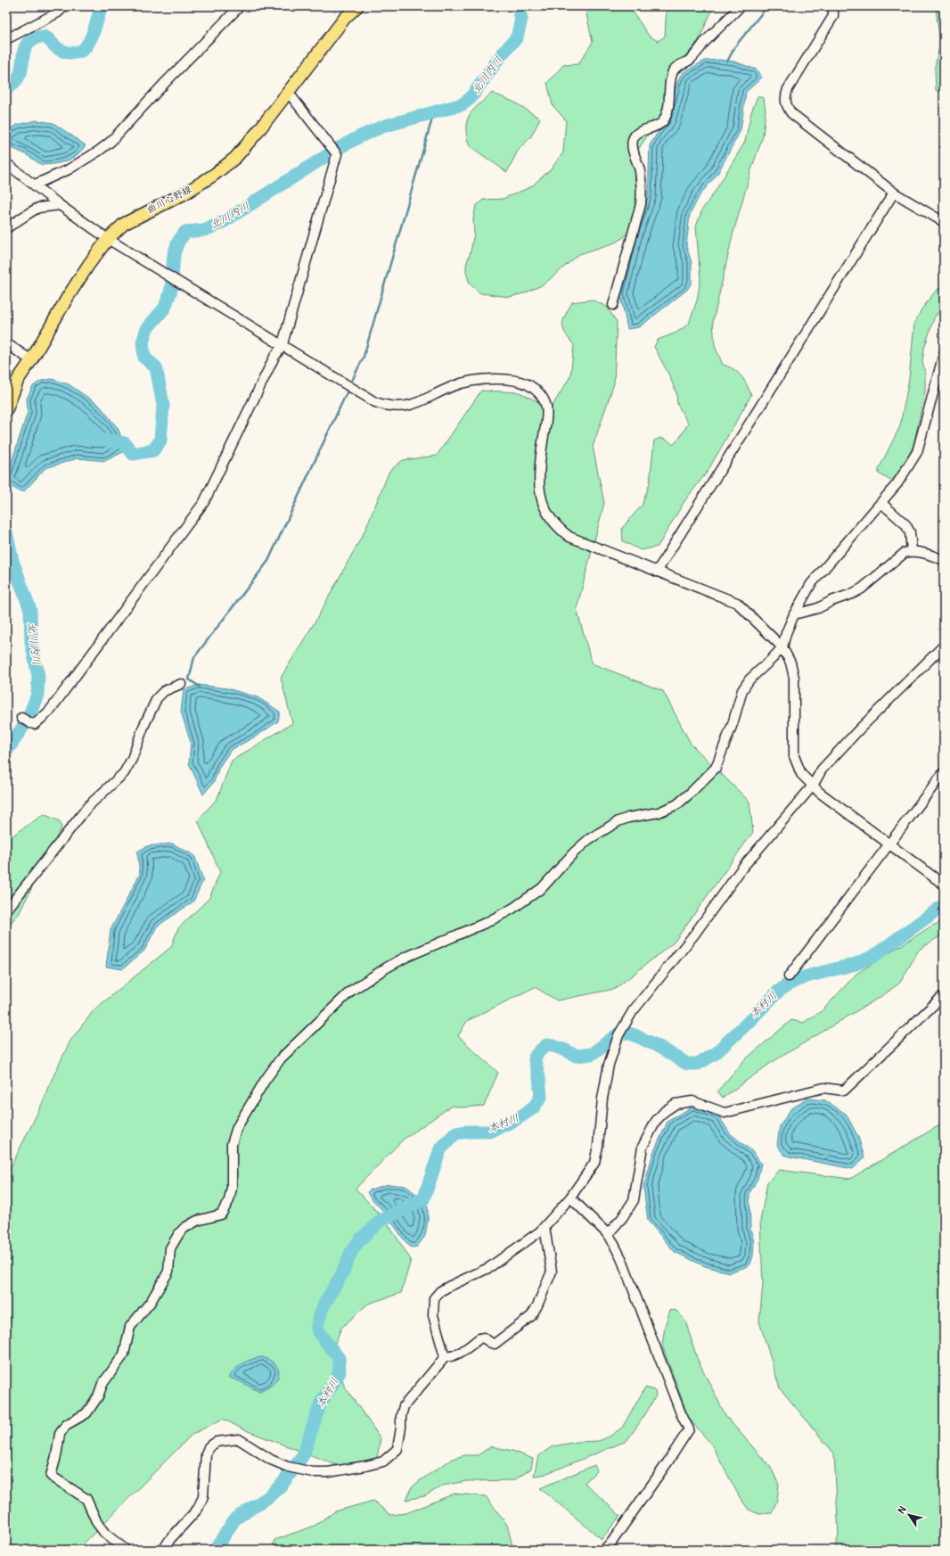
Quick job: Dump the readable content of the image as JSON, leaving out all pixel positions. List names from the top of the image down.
{
  "streets": {
    "main road": ["曲川心野線"]
  },
  "water": ["北川内川", "本村川"],
  "north": "top left"
}
